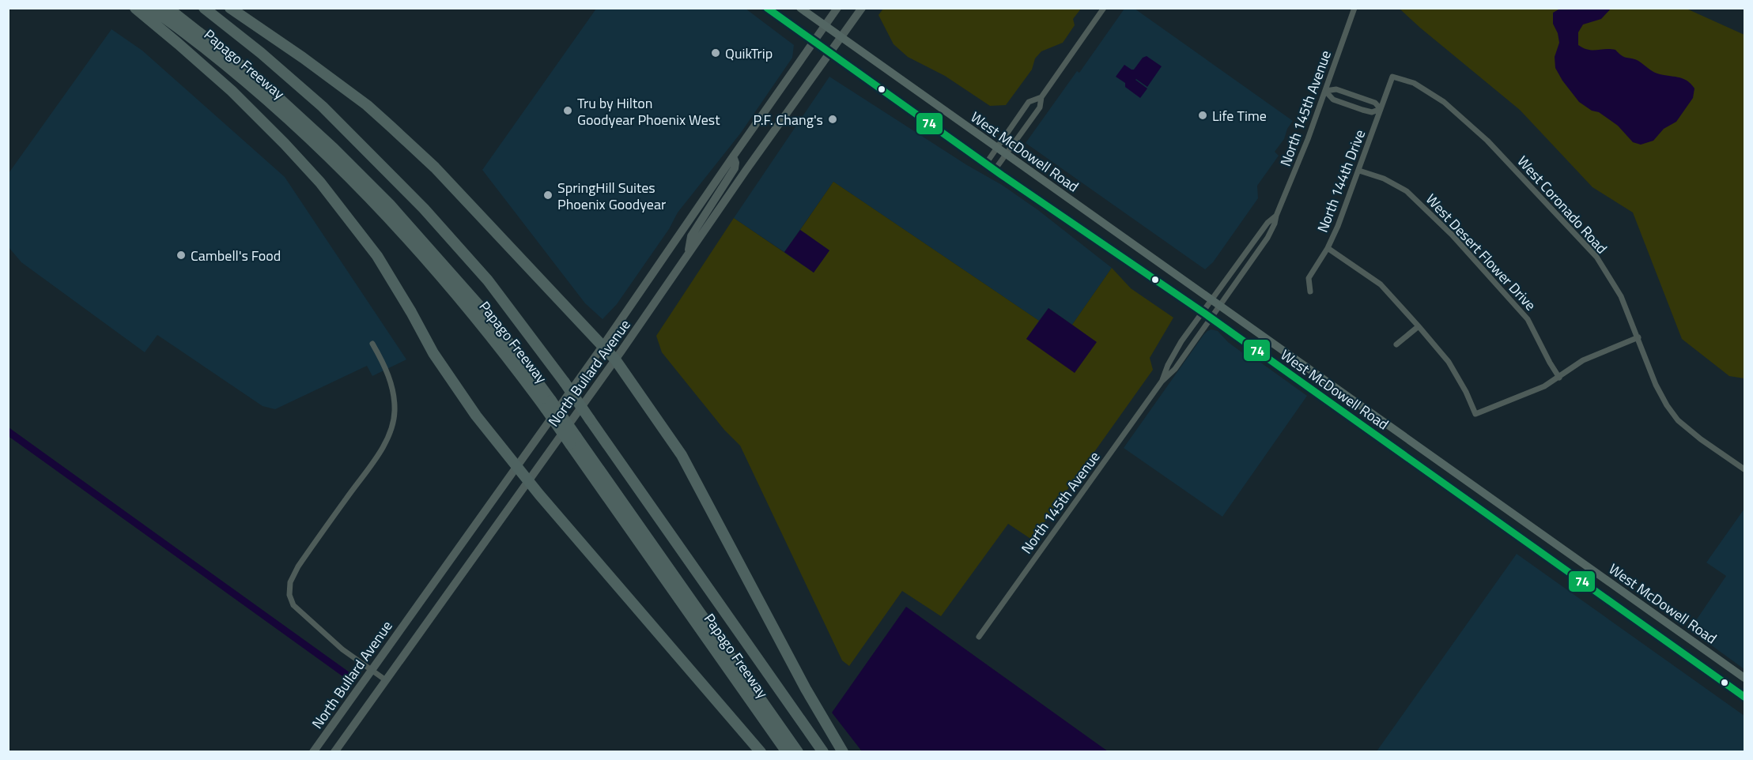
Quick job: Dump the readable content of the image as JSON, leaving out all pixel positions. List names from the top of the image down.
{
  "streets": {
    "highway": ["Papago Freeway"],
    "main road": ["West McDowell Road", "North Bullard Avenue"],
    "street": [
      "North 145th Avenue",
      "North 144th Drive",
      "West Coronado Road",
      "West Desert Flower Drive"
    ]
  },
  "crossings": [
    ["North 145th Avenue", "West McDowell Road"],
    ["West McDowell Road", "North Bullard Avenue"],
    ["North 144th Drive", "West Coronado Road"],
    ["North 144th Drive", "West Desert Flower Drive"]
  ],
  "places": [
    "QuikTrip",
    "Tru by Hilton Goodyear Phoenix West",
    "Life Time",
    "P.F. Chang's",
    "SpringHill Suites Phoenix Goodyear",
    "Cambell's Food"
  ],
  "lines": ["transit line 74"]
}
